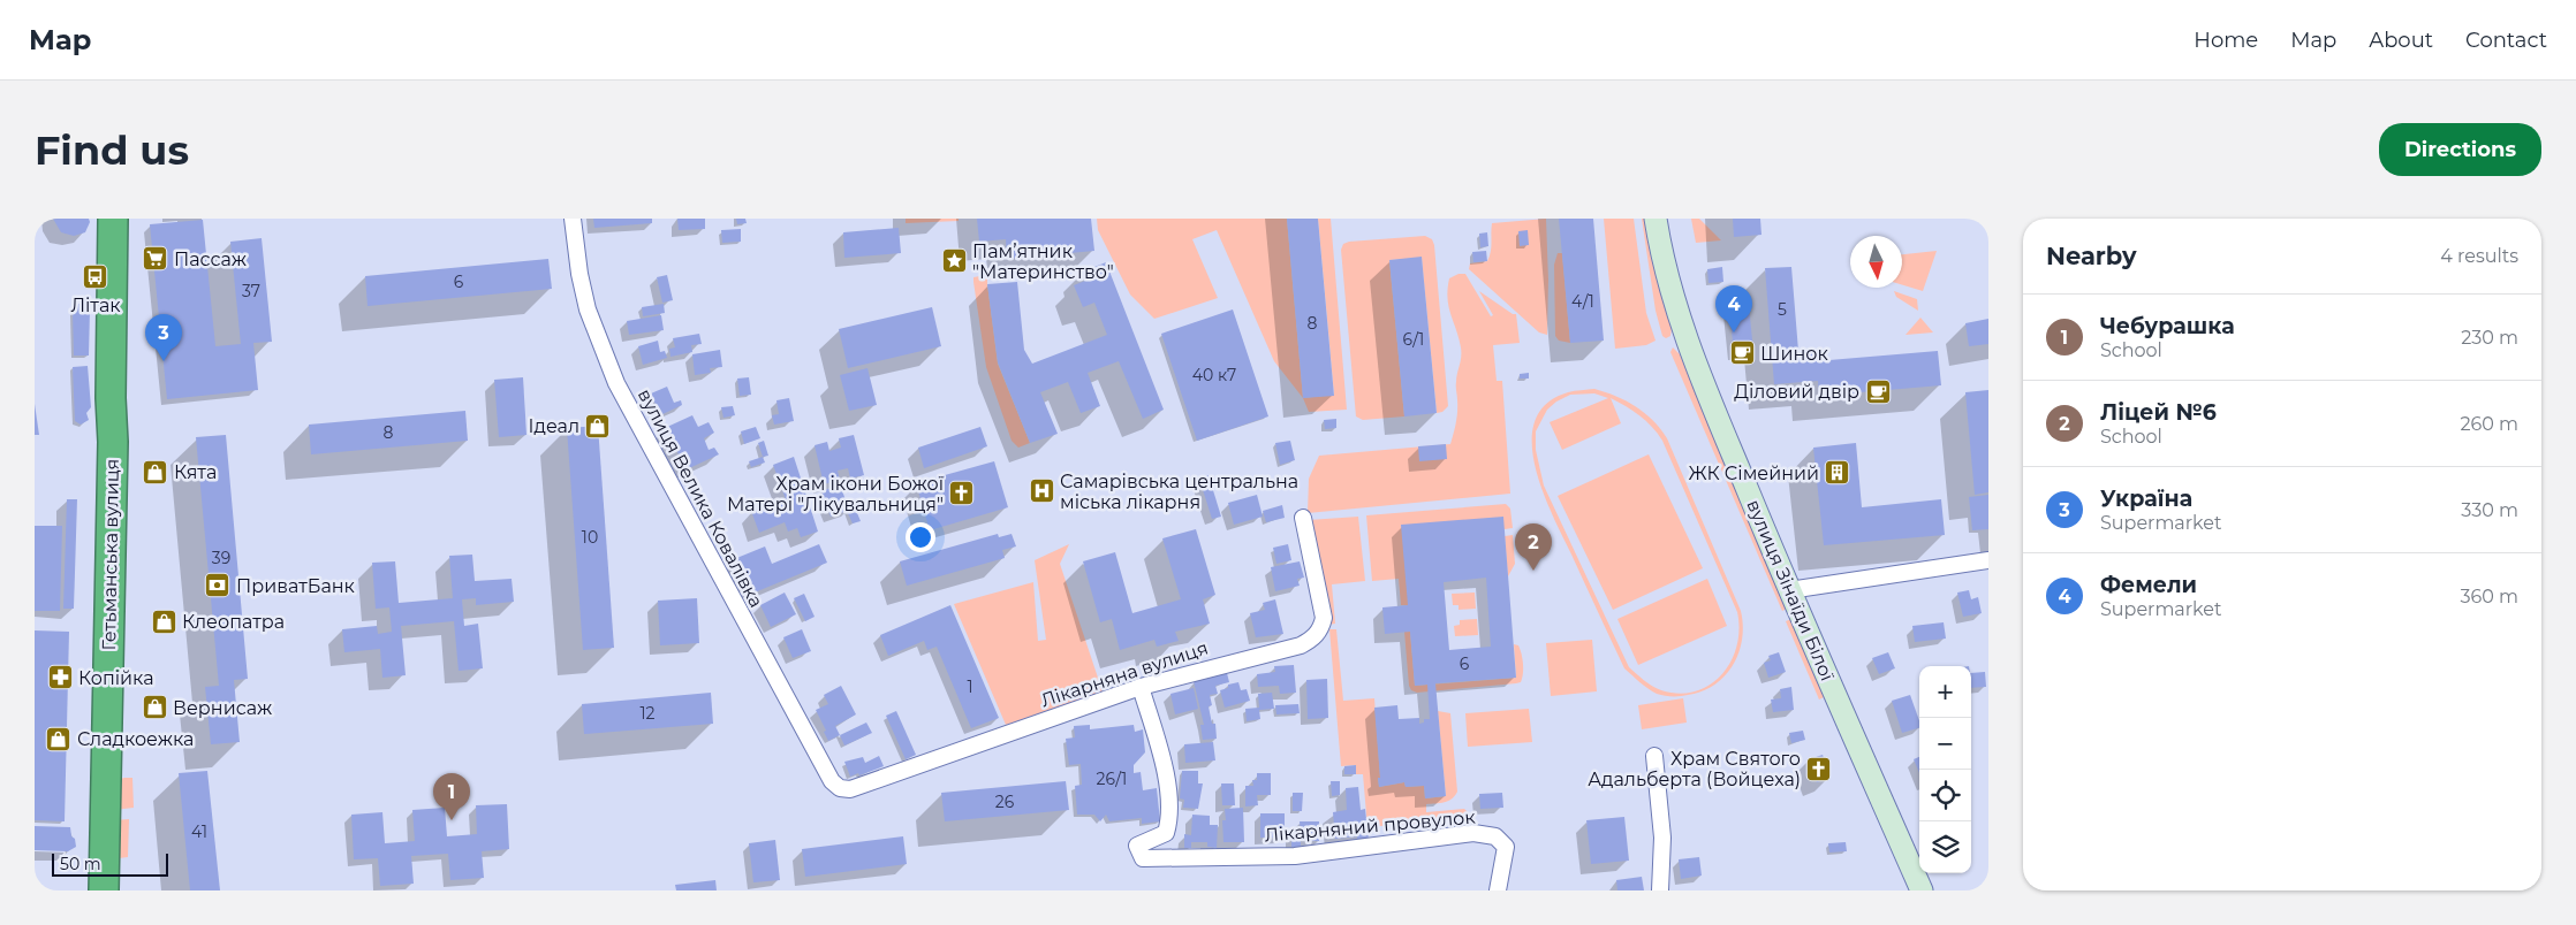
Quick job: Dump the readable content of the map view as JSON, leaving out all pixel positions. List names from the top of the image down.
{
  "streets": {
    "highway": ["Гетьманська вулиця"],
    "street": [
      "вулиця Велика Ковалівка",
      "вулиця Зінаїди Білої",
      "Лікарняна вулиця",
      "Лікарняний провулок"
    ]
  },
  "crossings": [
    ["вулиця Велика Ковалівка", "Лікарняна вулиця"],
    ["Лікарняна вулиця", "Лікарняний провулок"]
  ],
  "places": {
    "supermarket": ["Пассаж"],
    "place": ["Пам’ятник \"Материнство\""],
    "bus stop": ["Літак"],
    "cafe": ["Шинок", "Діловий двір"],
    "shop": [
      "Ідеал",
      "Кята",
      "Клеопатра",
      "Вернисаж",
      "Сладкоежка"
    ],
    "building": ["ЖК Сімейний"],
    "hospital": ["Самарівська центральна міська лікарня"],
    "church": ["Храм ікони Божої Матері \"Лікувальниця\"", "Храм Святого Адальберта (Войцеха)"],
    "bank": ["ПриватБанк"],
    "pharmacy": ["Копійка"]
  },
  "house_numbers": [
    "6",
    "37",
    "4/1",
    "5",
    "8",
    "6/1",
    "40 к7",
    "8",
    "10",
    "39",
    "6",
    "1",
    "12",
    "26/1",
    "26",
    "41"
  ],
  "scale_bar": "50 m",
  "north": "bottom",
  "page": {
    "header": "Map",
    "nav": [
      "Home",
      "Map",
      "About",
      "Contact"
    ],
    "buttons": "Directions",
    "title": "Find us",
    "heading": ["Nearby", "4 results"],
    "pins": [
      "4",
      "3",
      "2",
      "1"
    ],
    "list": [
      {
        "mark": "1",
        "name": "Чебурашка",
        "note": "School",
        "value": "230 m"
      },
      {
        "mark": "2",
        "name": "Ліцей №6",
        "note": "School",
        "value": "260 m"
      },
      {
        "mark": "3",
        "name": "Україна",
        "note": "Supermarket",
        "value": "330 m"
      },
      {
        "mark": "4",
        "name": "Фемели",
        "note": "Supermarket",
        "value": "360 m"
      }
    ],
    "map_buttons": ["+", "−"],
    "scale": "50 m"
  }
}
